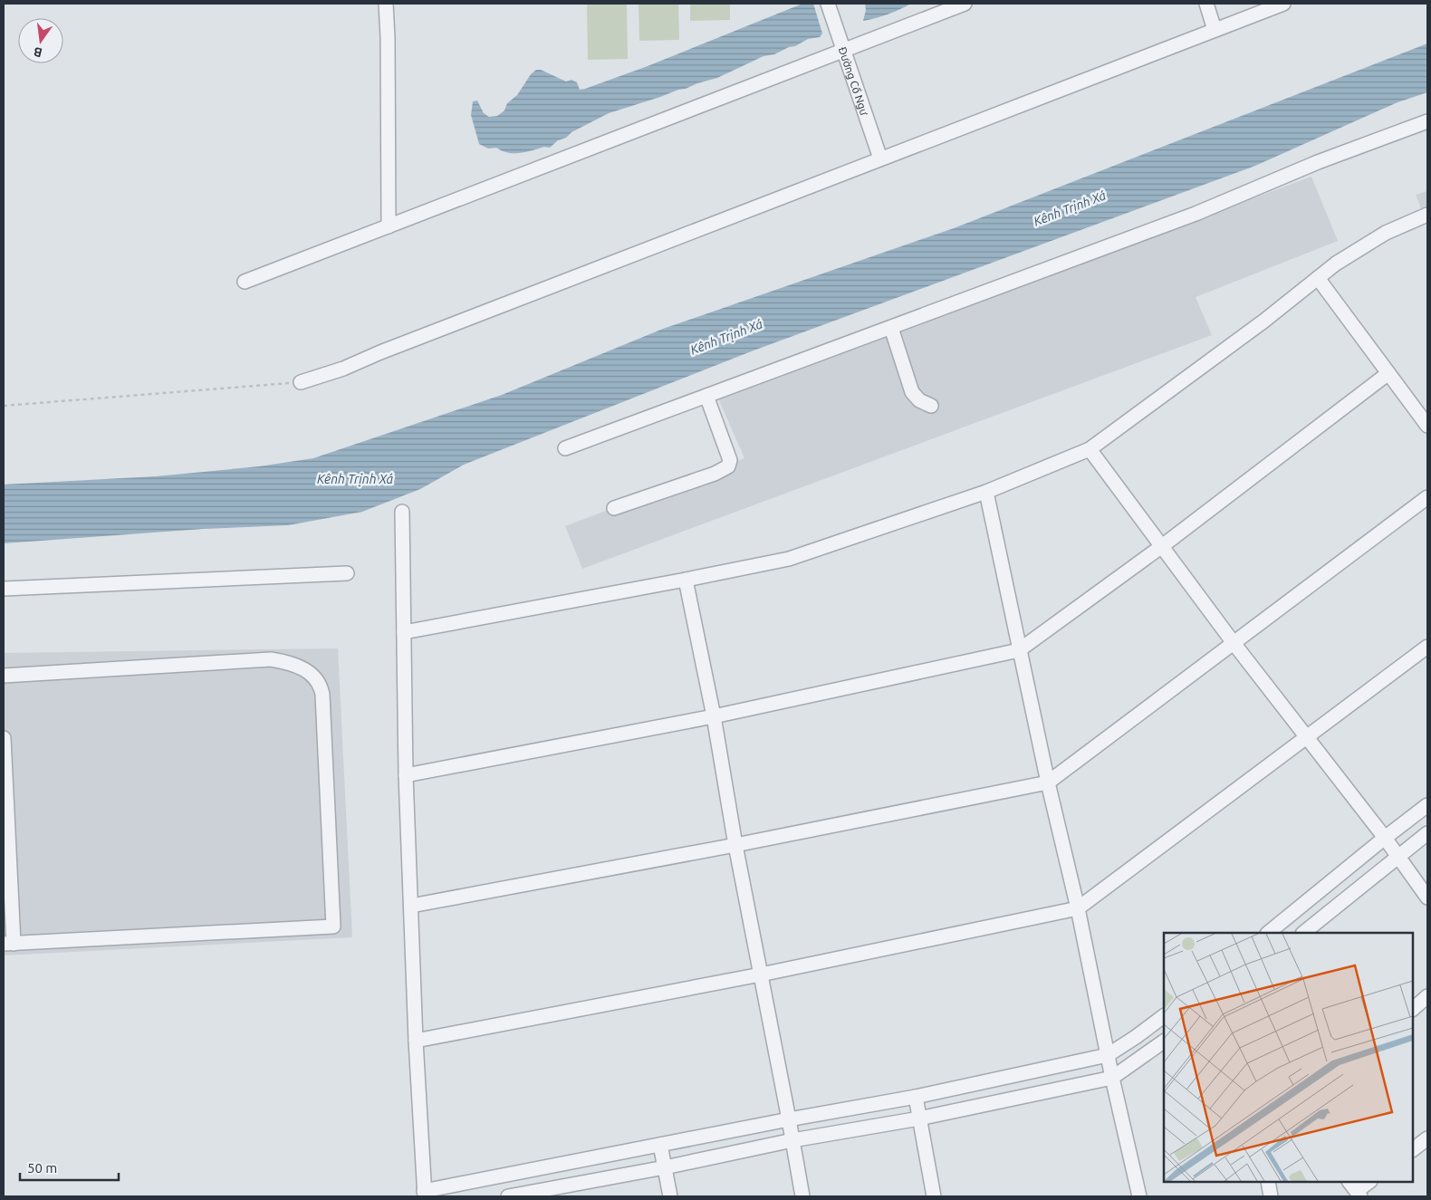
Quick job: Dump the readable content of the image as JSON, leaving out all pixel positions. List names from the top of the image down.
{
  "streets": {
    "street": ["Đường Cổ Ngư"]
  },
  "water": ["Kênh Trịnh Xá"],
  "scale_bar": "50 m",
  "north": "bottom"
}
